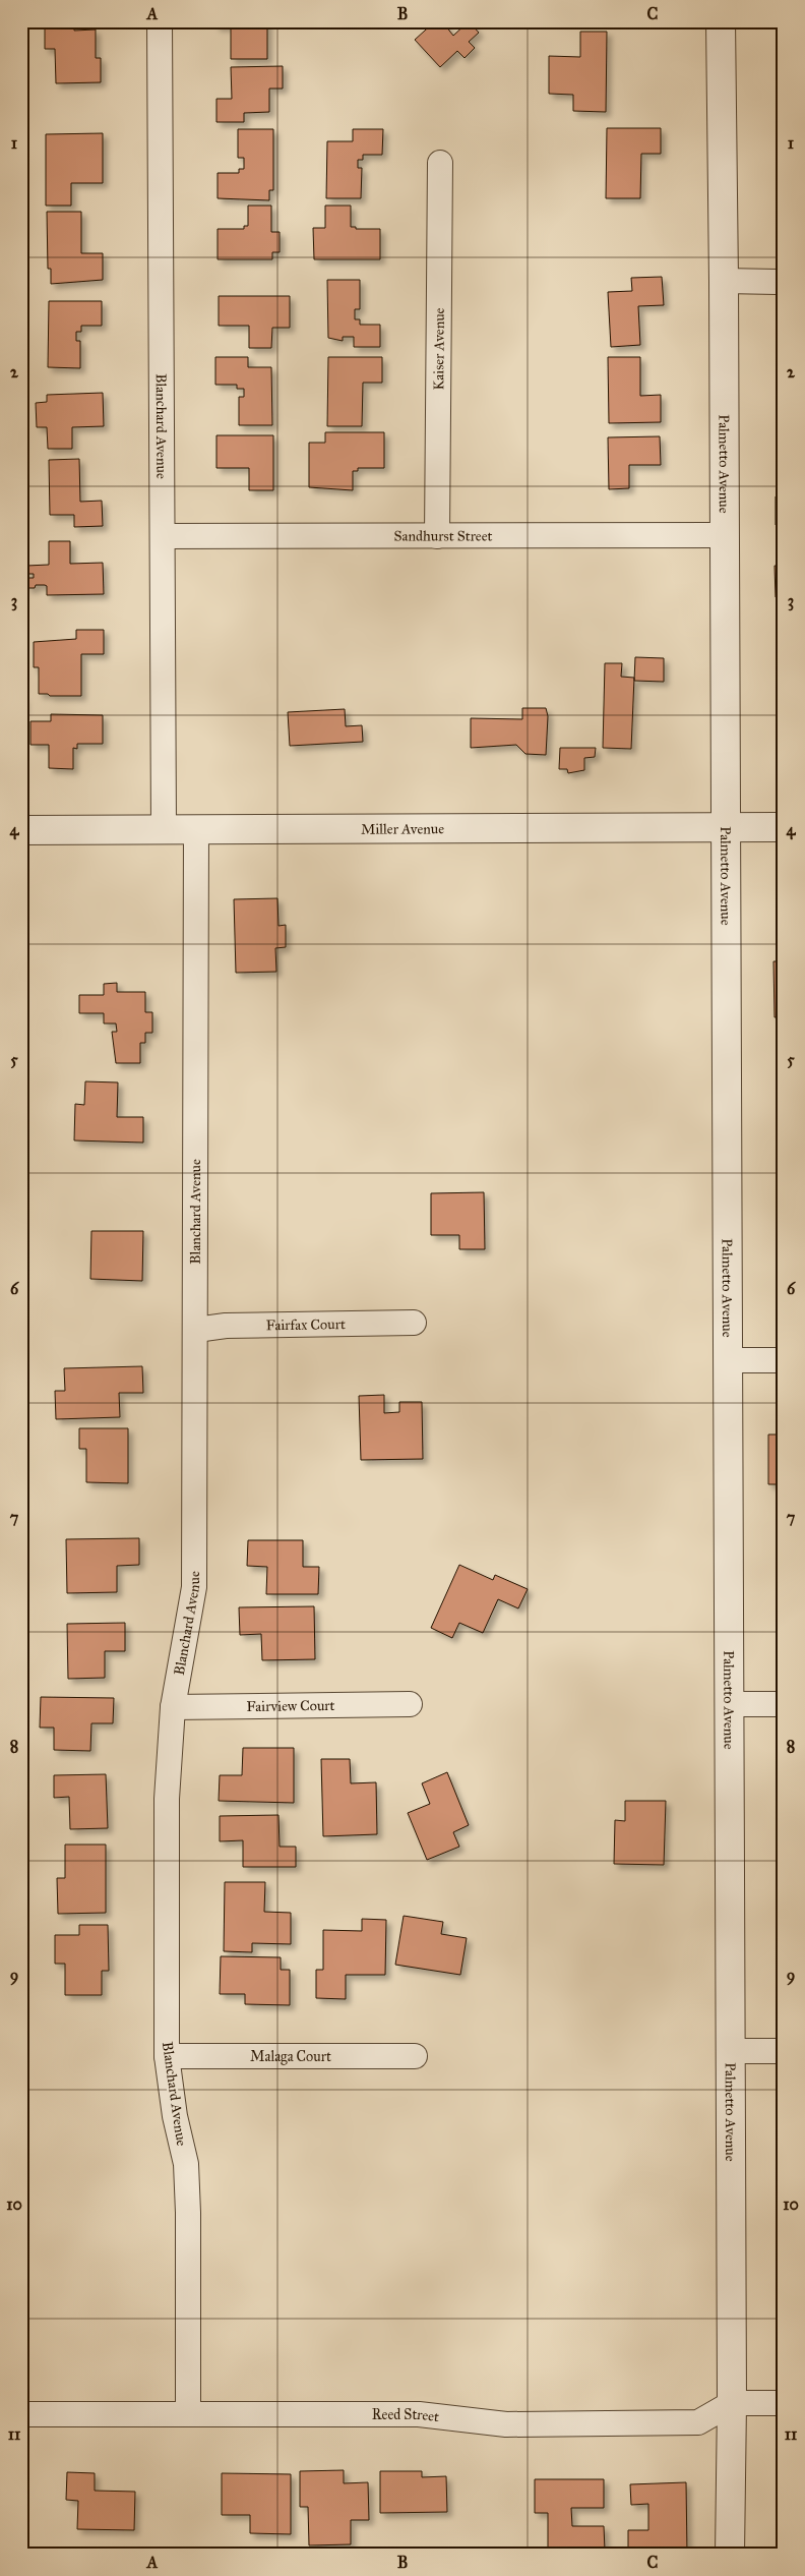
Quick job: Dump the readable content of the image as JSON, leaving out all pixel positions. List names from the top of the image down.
{
  "streets": {
    "street": [
      "Kaiser Avenue",
      "Blanchard Avenue",
      "Palmetto Avenue",
      "Sandhurst Street",
      "Miller Avenue",
      "Fairfax Court",
      "Fairview Court",
      "Malaga Court",
      "Reed Street"
    ]
  },
  "crossings": [
    ["Kaiser Avenue", "Sandhurst Street"],
    ["Blanchard Avenue", "Sandhurst Street"],
    ["Blanchard Avenue", "Miller Avenue"],
    ["Blanchard Avenue", "Fairfax Court"],
    ["Blanchard Avenue", "Fairview Court"],
    ["Blanchard Avenue", "Malaga Court"],
    ["Blanchard Avenue", "Reed Street"],
    ["Palmetto Avenue", "Sandhurst Street"],
    ["Palmetto Avenue", "Miller Avenue"],
    ["Palmetto Avenue", "Reed Street"]
  ],
  "grid": {
    "columns": ["A", "B", "C"],
    "rows": [
      "1",
      "2",
      "3",
      "4",
      "5",
      "6",
      "7",
      "8",
      "9",
      "10",
      "11"
    ]
  }
}
